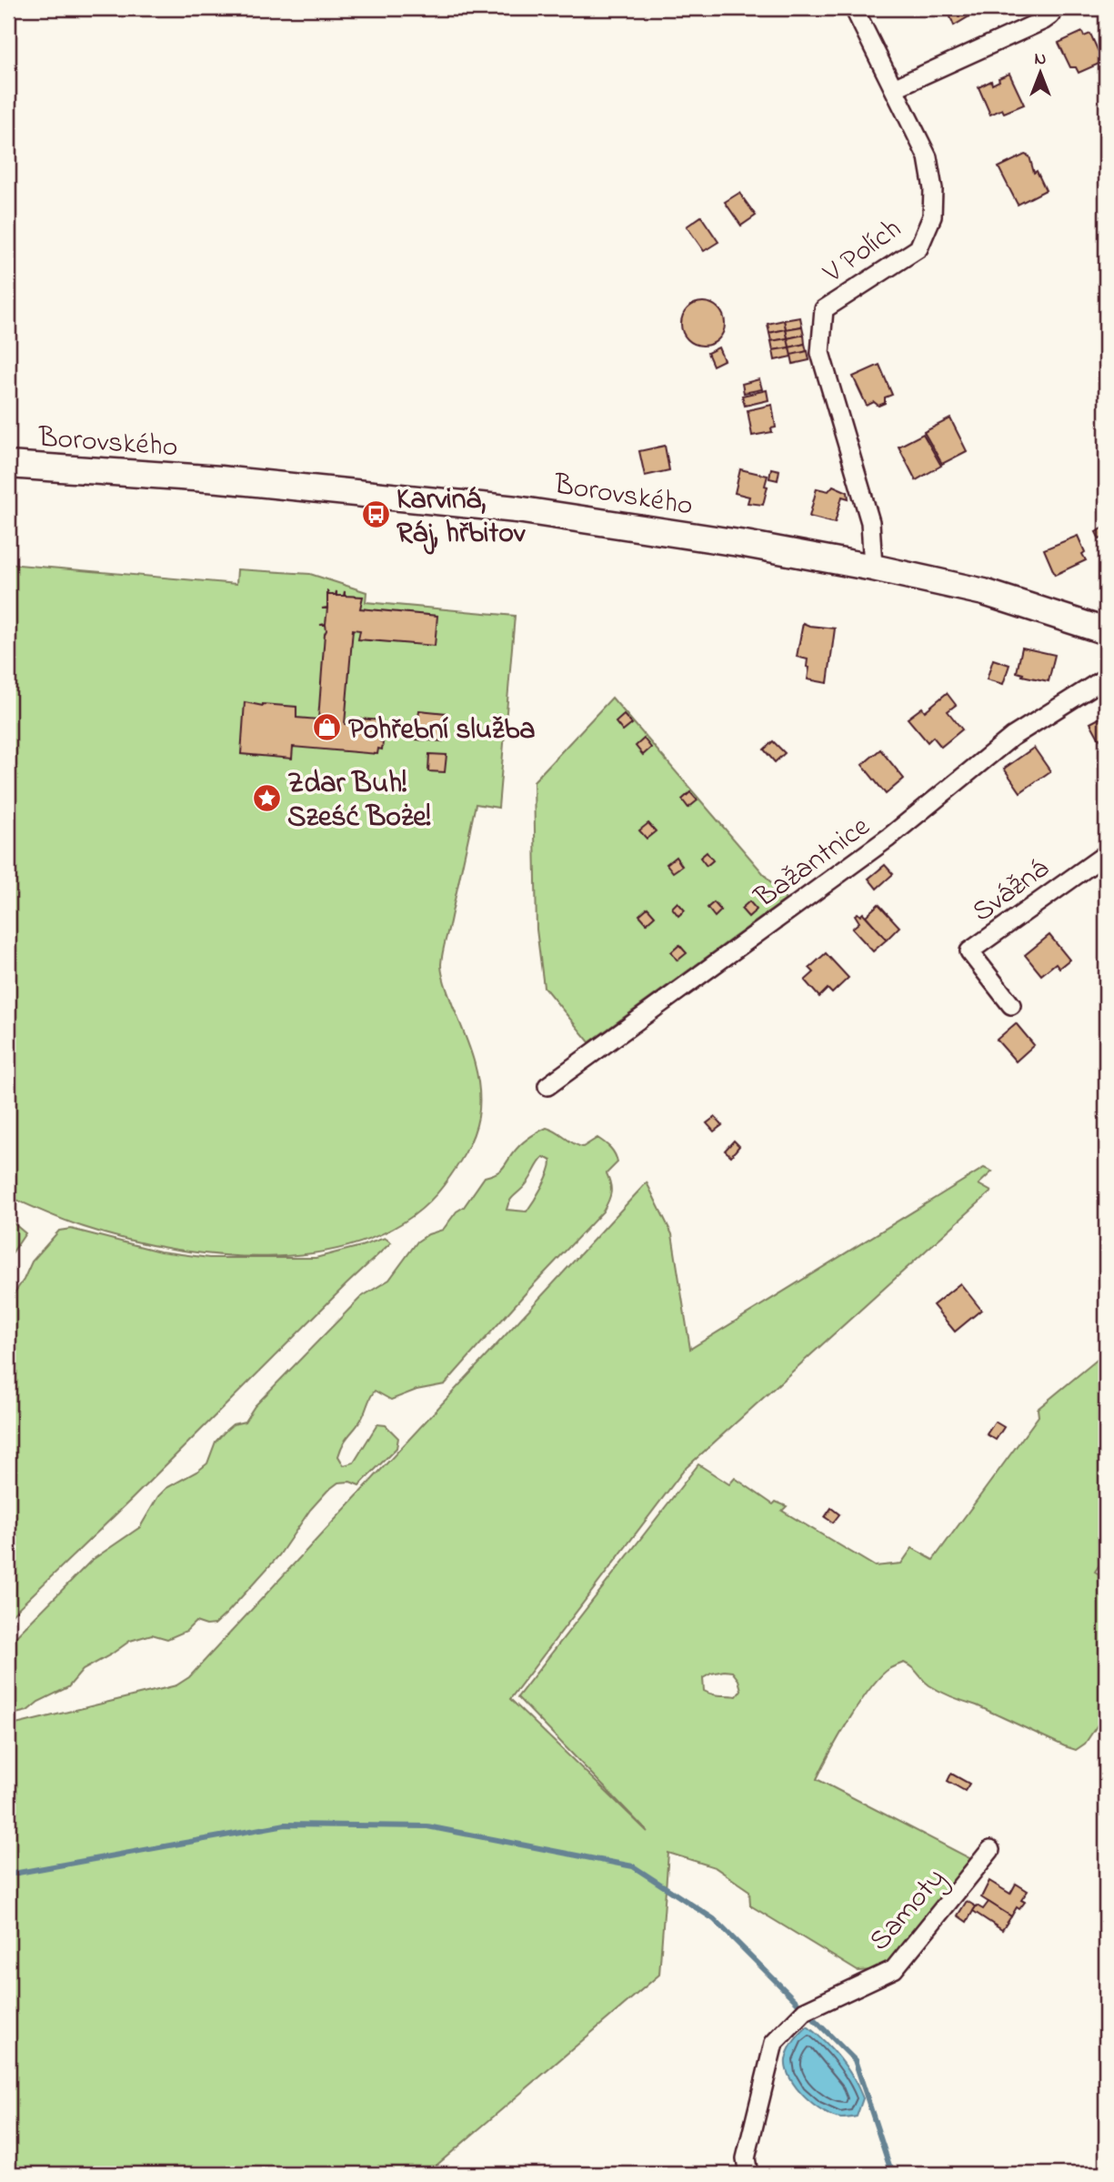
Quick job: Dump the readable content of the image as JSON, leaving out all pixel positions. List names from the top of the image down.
{
  "streets": {
    "main road": ["Borovského"],
    "street": [
      "V Polích",
      "Bažantnice",
      "Svážná",
      "Samoty"
    ]
  },
  "crossings": [
    ["V Polích", "Borovského"]
  ],
  "places": {
    "bus stop": ["Karviná, Ráj, hřbitov"],
    "shop": ["Pohřební služba"],
    "place": ["Zdar Buh! Sześć Boże!"]
  },
  "north": "top"
}
